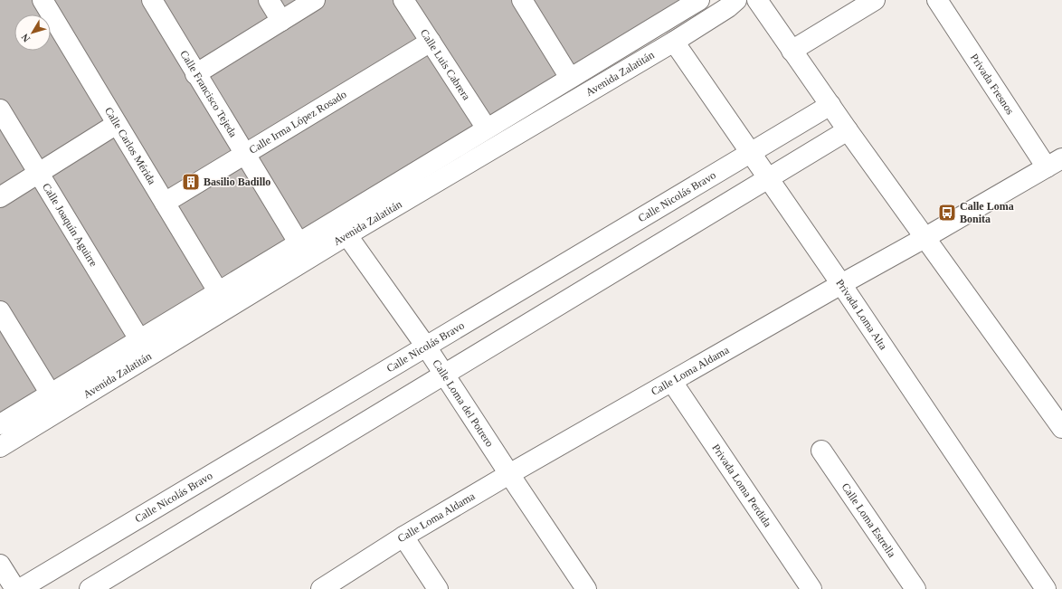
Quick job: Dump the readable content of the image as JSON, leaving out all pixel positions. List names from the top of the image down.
{
  "streets": {
    "street": [
      "Calle Luis Cabrera",
      "Avenida Zalatitán",
      "Privada Fresnos",
      "Calle Francisco Tejeda",
      "Calle Irma López Rosado",
      "Calle Carlos Mérida",
      "Calle Nicolás Bravo",
      "Calle Joaquín Aguirre",
      "Privada Loma Alta",
      "Calle Loma Aldama",
      "Calle Loma del Potrero",
      "Privada Loma Perdida",
      "Calle Loma Estrella"
    ]
  },
  "crossings": [
    ["Calle Luis Cabrera", "Avenida Zalatitán"],
    ["Calle Luis Cabrera", "Calle Irma López Rosado"],
    ["Avenida Zalatitán", "Calle Francisco Tejeda"],
    ["Avenida Zalatitán", "Calle Carlos Mérida"],
    ["Avenida Zalatitán", "Calle Joaquín Aguirre"],
    ["Avenida Zalatitán", "Privada Loma Alta"],
    ["Avenida Zalatitán", "Calle Loma del Potrero"],
    ["Privada Fresnos", "Calle Loma Aldama"],
    ["Calle Francisco Tejeda", "Calle Irma López Rosado"],
    ["Calle Irma López Rosado", "Calle Carlos Mérida"],
    ["Calle Nicolás Bravo", "Privada Loma Alta"],
    ["Calle Nicolás Bravo", "Calle Loma del Potrero"],
    ["Privada Loma Alta", "Calle Loma Aldama"],
    ["Calle Loma Aldama", "Calle Loma del Potrero"],
    ["Calle Loma Aldama", "Privada Loma Perdida"]
  ],
  "places": {
    "building": ["Basilio Badillo"],
    "bus stop": ["Calle Loma Bonita"]
  },
  "north": "bottom left"
}
